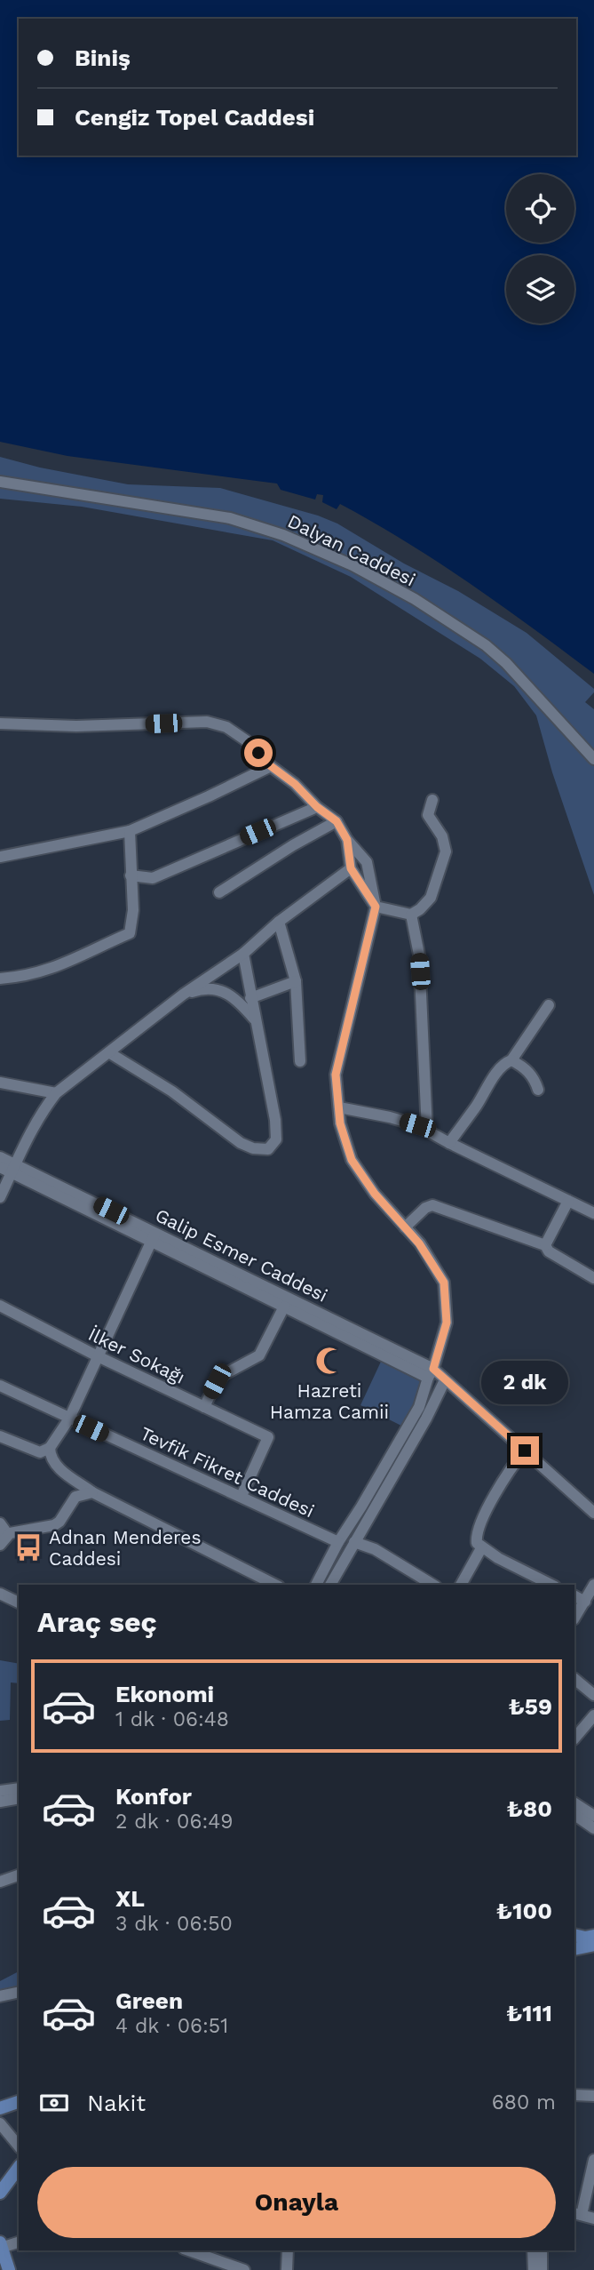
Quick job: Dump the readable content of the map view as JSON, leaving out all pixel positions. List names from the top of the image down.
{
  "streets": {
    "street": [
      "Dalyan Caddesi",
      "Galip Esmer Caddesi",
      "İlker Sokağı",
      "Tevfik Fikret Caddesi"
    ]
  },
  "crossings": [
    ["İlker Sokağı", "Tevfik Fikret Caddesi"]
  ],
  "places": {
    "mosque": ["Hazreti Hamza Camii"],
    "bus stop": ["Adnan Menderes Caddesi"]
  },
  "page": {
    "banner": ["Biniş", "Cengiz Topel Caddesi"],
    "bubble": "2 dk",
    "heading": "Araç seç",
    "list": [
      {
        "name": "Ekonomi",
        "note": "1 dk · 06:48",
        "value": "₺59"
      },
      {
        "name": "Konfor",
        "note": "2 dk · 06:49",
        "value": "₺80"
      },
      {
        "name": "XL",
        "note": "3 dk · 06:50",
        "value": "₺100"
      },
      {
        "name": "Green",
        "note": "4 dk · 06:51",
        "value": "₺111"
      }
    ],
    "pay": ["Nakit", "680 m"],
    "buttons": "Onayla"
  }
}
